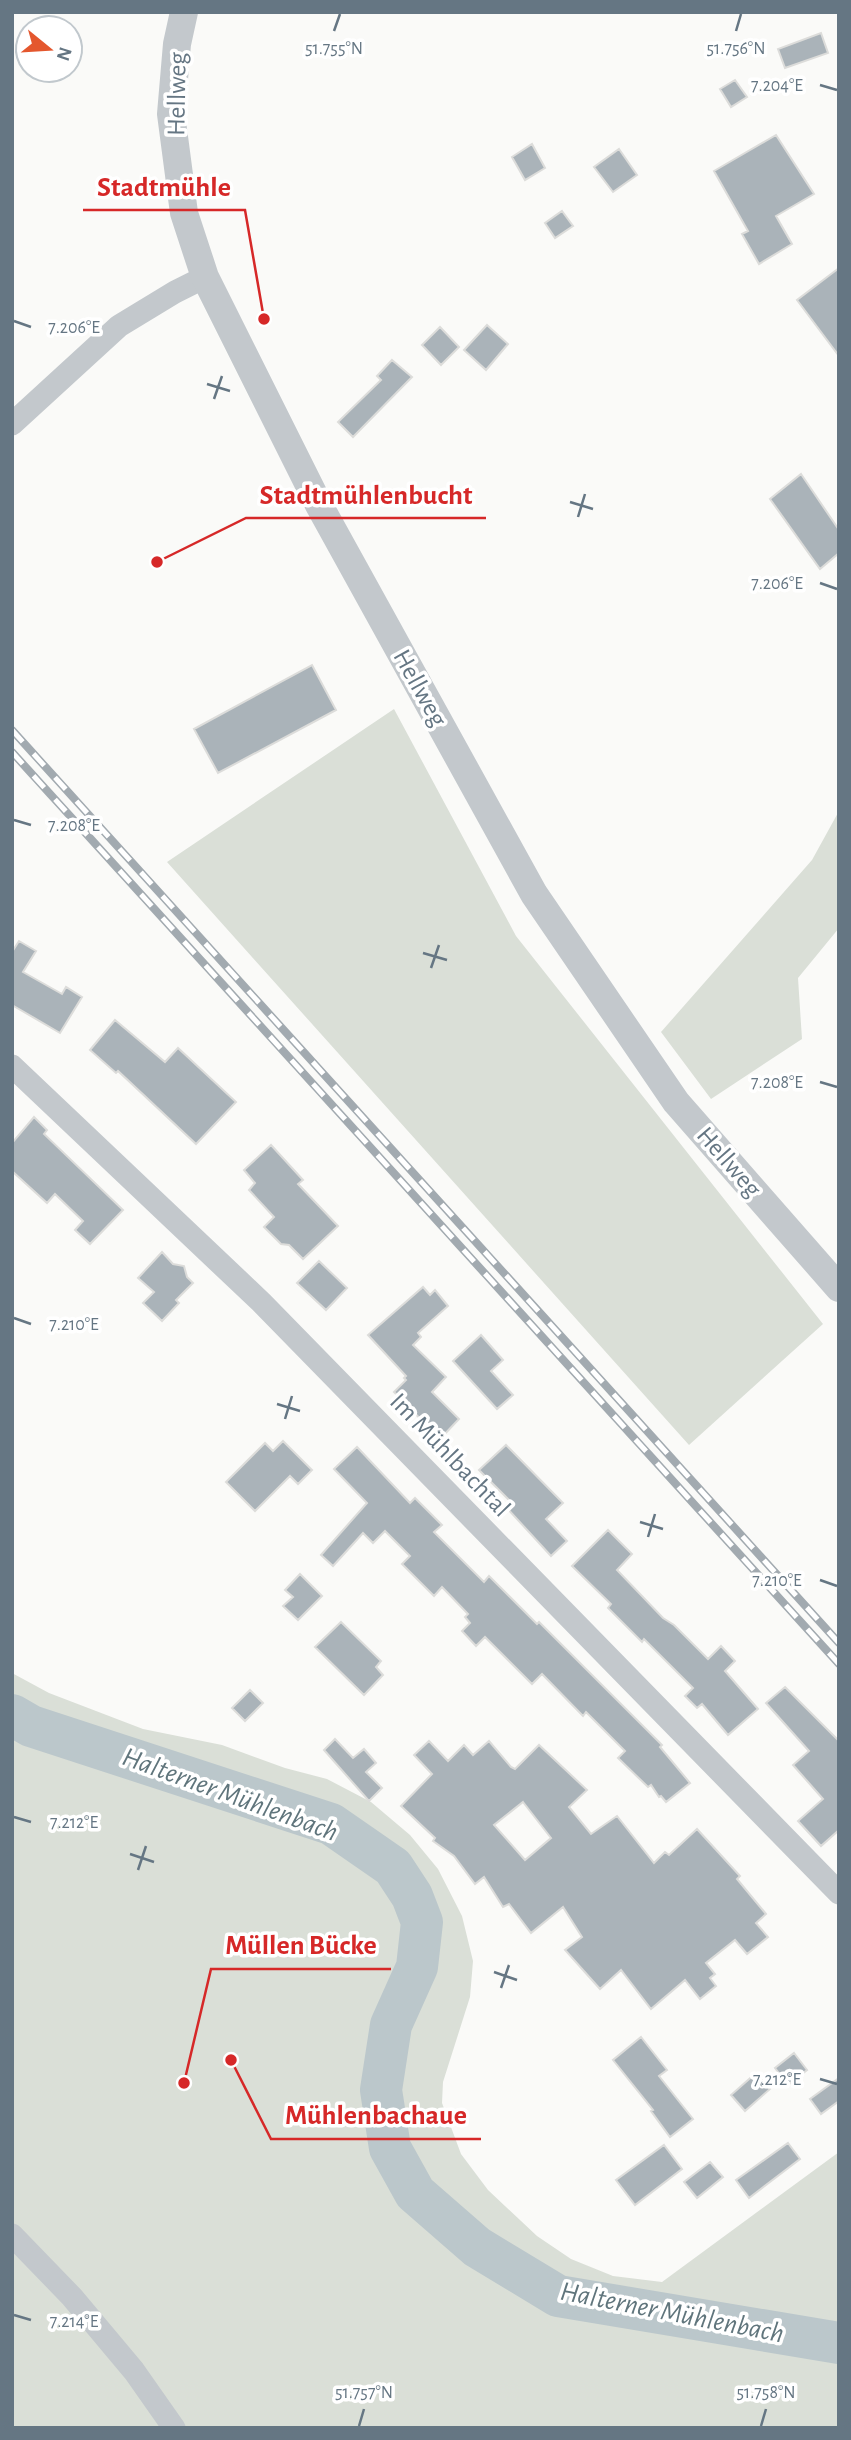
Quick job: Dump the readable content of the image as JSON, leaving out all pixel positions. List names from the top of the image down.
{
  "streets": {
    "street": ["Hellweg", "Im Mühlbachtal"]
  },
  "water": ["Halterner Mühlenbach"],
  "places": [
    "Stadtmühle",
    "Stadtmühlenbucht",
    "Mühlenbachaue",
    "Müllen Bücke"
  ],
  "north": "right",
  "coordinates": [
    "51.755°N",
    "51.756°N",
    "7.204°E",
    "7.206°E",
    "7.208°E",
    "7.210°E",
    "7.212°E",
    "7.214°E",
    "51.757°N",
    "51.758°N"
  ]
}
